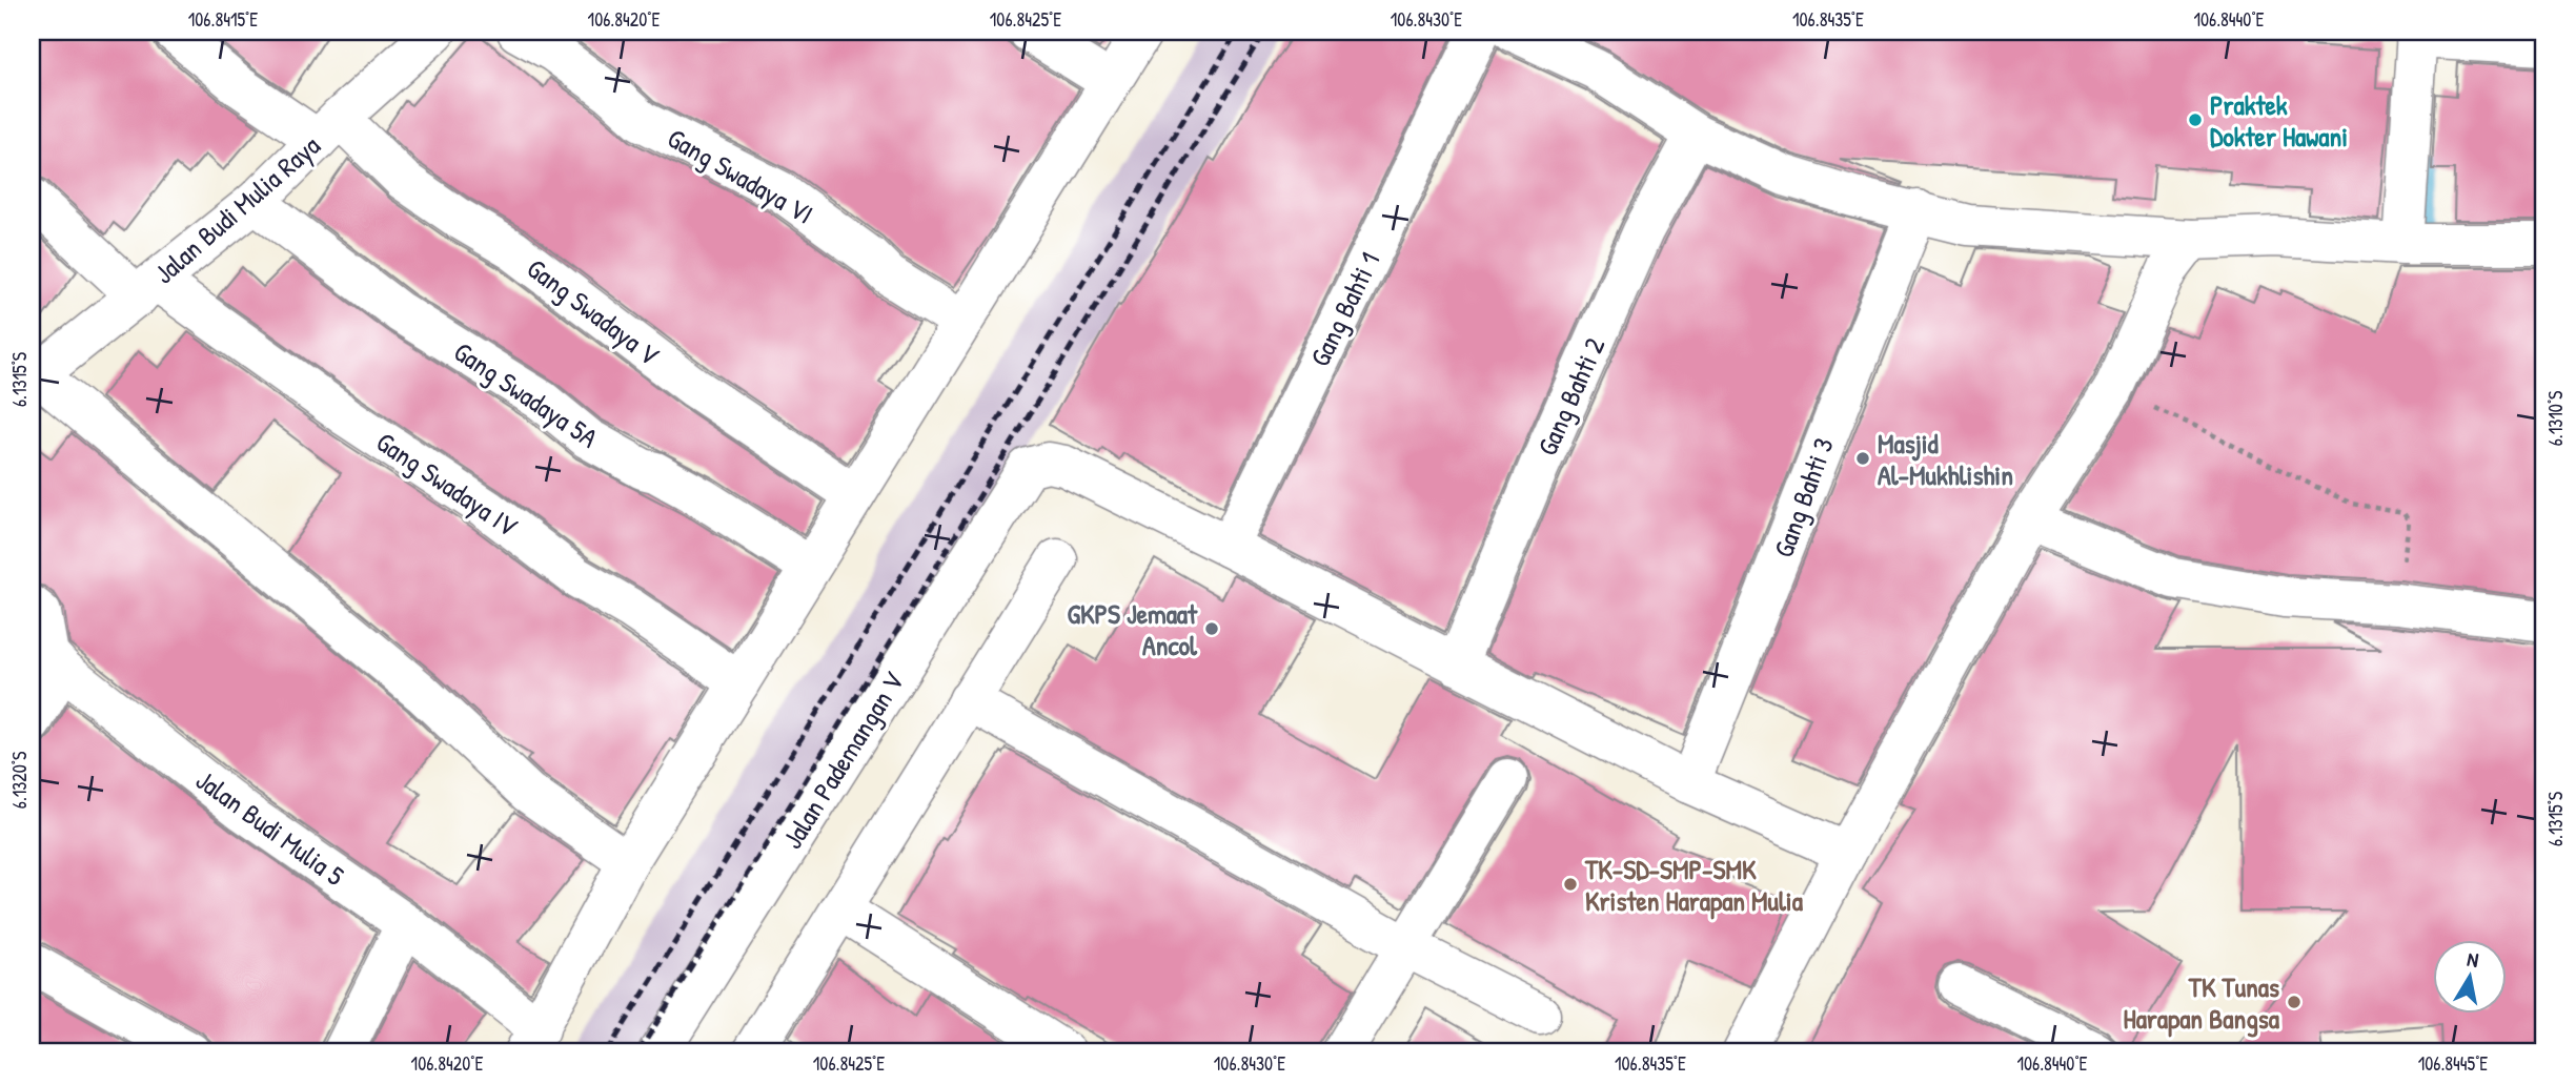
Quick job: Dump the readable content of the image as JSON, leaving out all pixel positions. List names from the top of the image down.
{
  "streets": {
    "street": [
      "Gang Swadaya VI",
      "Jalan Budi Mulia Raya",
      "Gang Bahti 1",
      "Gang Swadaya V",
      "Gang Swadaya 5A",
      "Gang Bahti 2",
      "Gang Swadaya IV",
      "Gang Bahti 3",
      "Jalan Pademangan V",
      "Jalan Budi Mulia 5"
    ]
  },
  "crossings": [
    ["Jalan Budi Mulia Raya", "Gang Swadaya V"],
    ["Jalan Budi Mulia Raya", "Gang Swadaya 5A"],
    ["Jalan Budi Mulia Raya", "Gang Swadaya IV"],
    ["Gang Bahti 1", "Jalan Pademangan V"]
  ],
  "places": [
    "Praktek Dokter Hawani",
    "Masjid Al-Mukhlishin",
    "GKPS Jemaat Ancol",
    "TK-SD-SMP-SMK Kristen Harapan Mulia",
    "TK Tunas Harapan Bangsa"
  ],
  "north": "top",
  "coordinates": [
    "106.8415°E",
    "106.8420°E",
    "106.8425°E",
    "106.8430°E",
    "106.8435°E",
    "106.8440°E",
    "6.1315°S",
    "6.1310°S",
    "6.1320°S",
    "106.8445°E"
  ]
}
